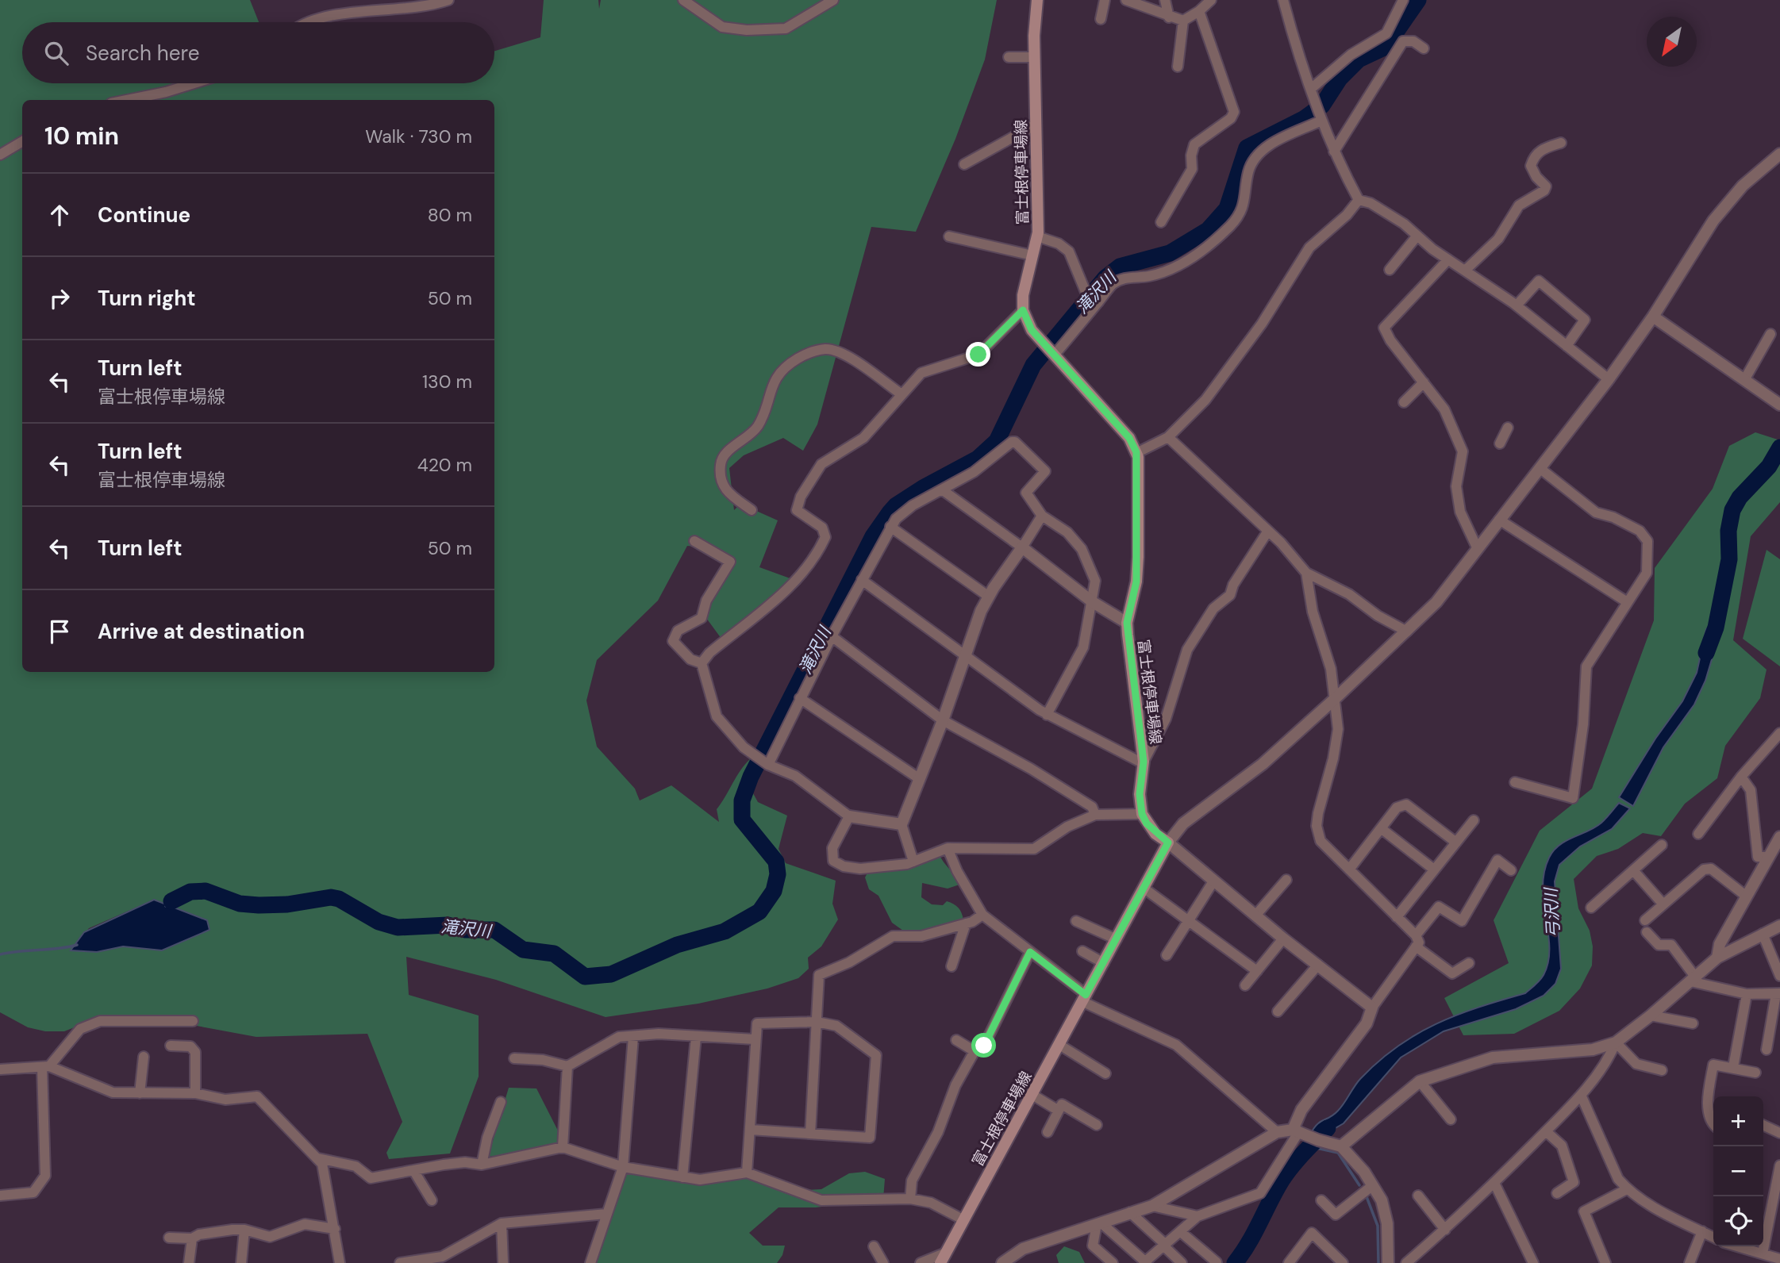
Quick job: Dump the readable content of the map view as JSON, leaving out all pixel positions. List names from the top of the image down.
{
  "streets": {
    "main road": ["富士根停車場線"]
  },
  "water": ["滝沢川", "弓沢川"],
  "north": "bottom left",
  "page": {
    "search": "Search here",
    "heading": ["10 min", "Walk · 730 m"],
    "list": [
      ["Continue", "80 m"],
      ["Turn right", "50 m"],
      ["Turn left", "富士根停車場線", "130 m"],
      ["Turn left", "富士根停車場線", "420 m"],
      ["Turn left", "50 m"],
      "Arrive at destination"
    ],
    "map_buttons": ["+", "−"]
  }
}
